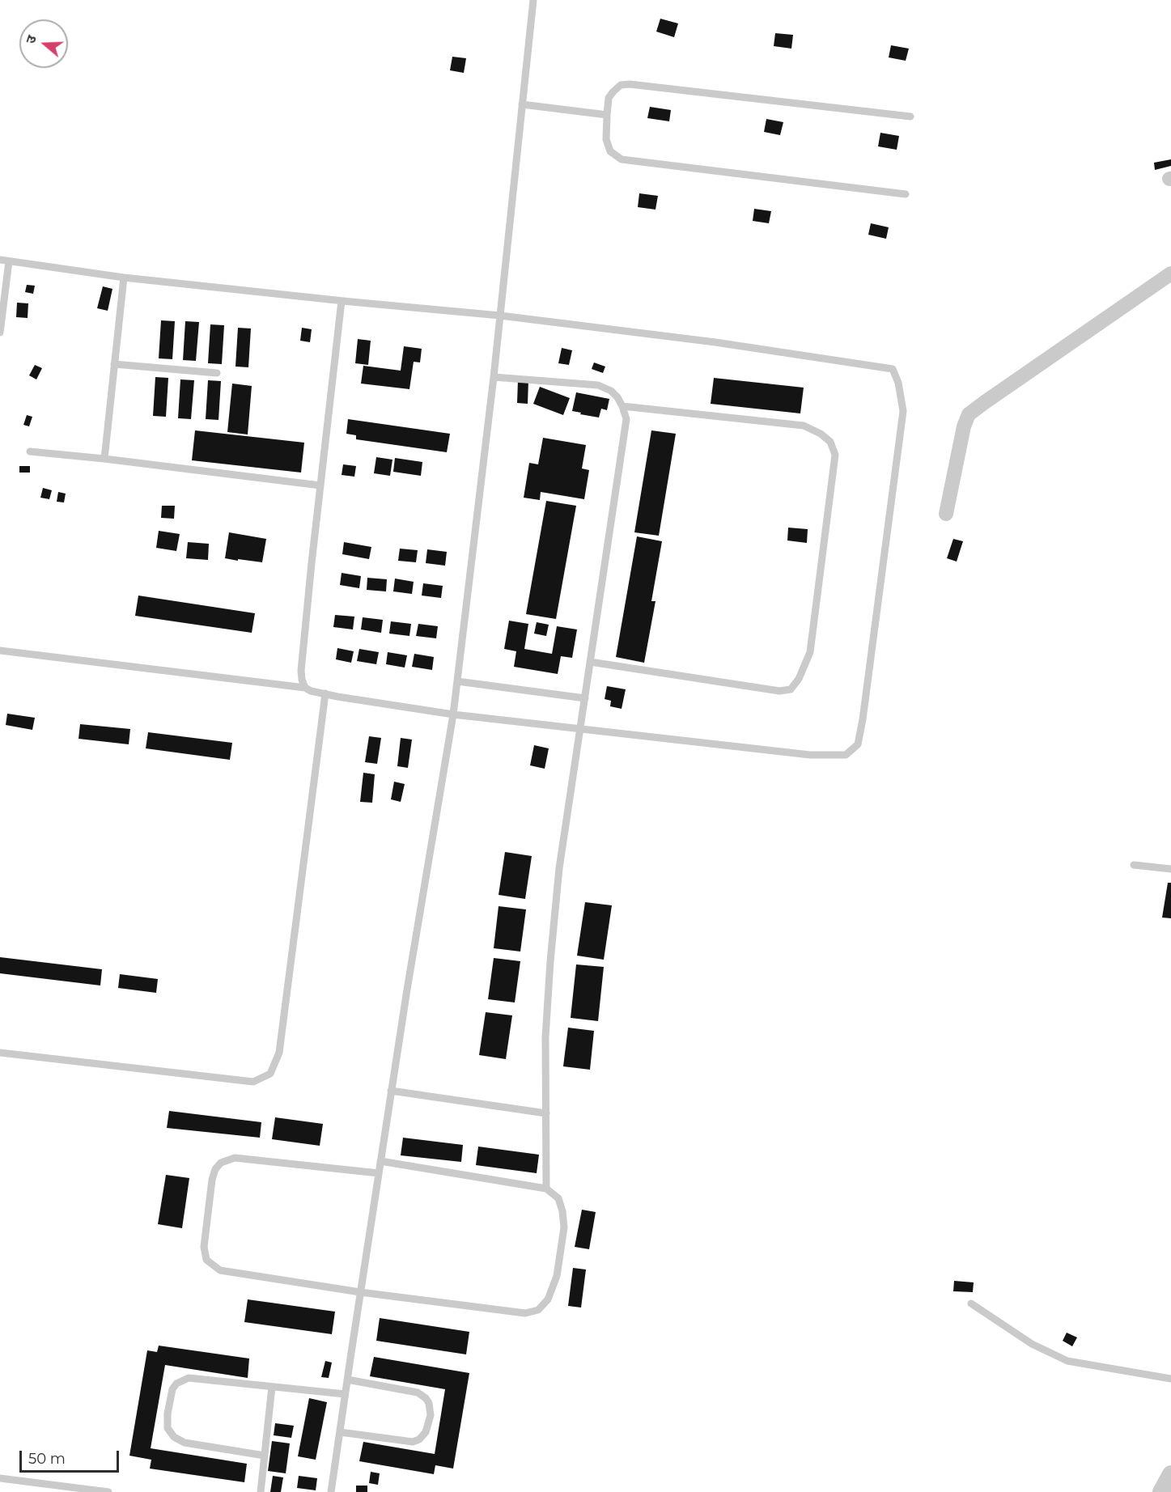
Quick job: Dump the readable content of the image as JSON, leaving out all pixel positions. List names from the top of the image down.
{
  "scale_bar": "50 m",
  "north": "left"
}
